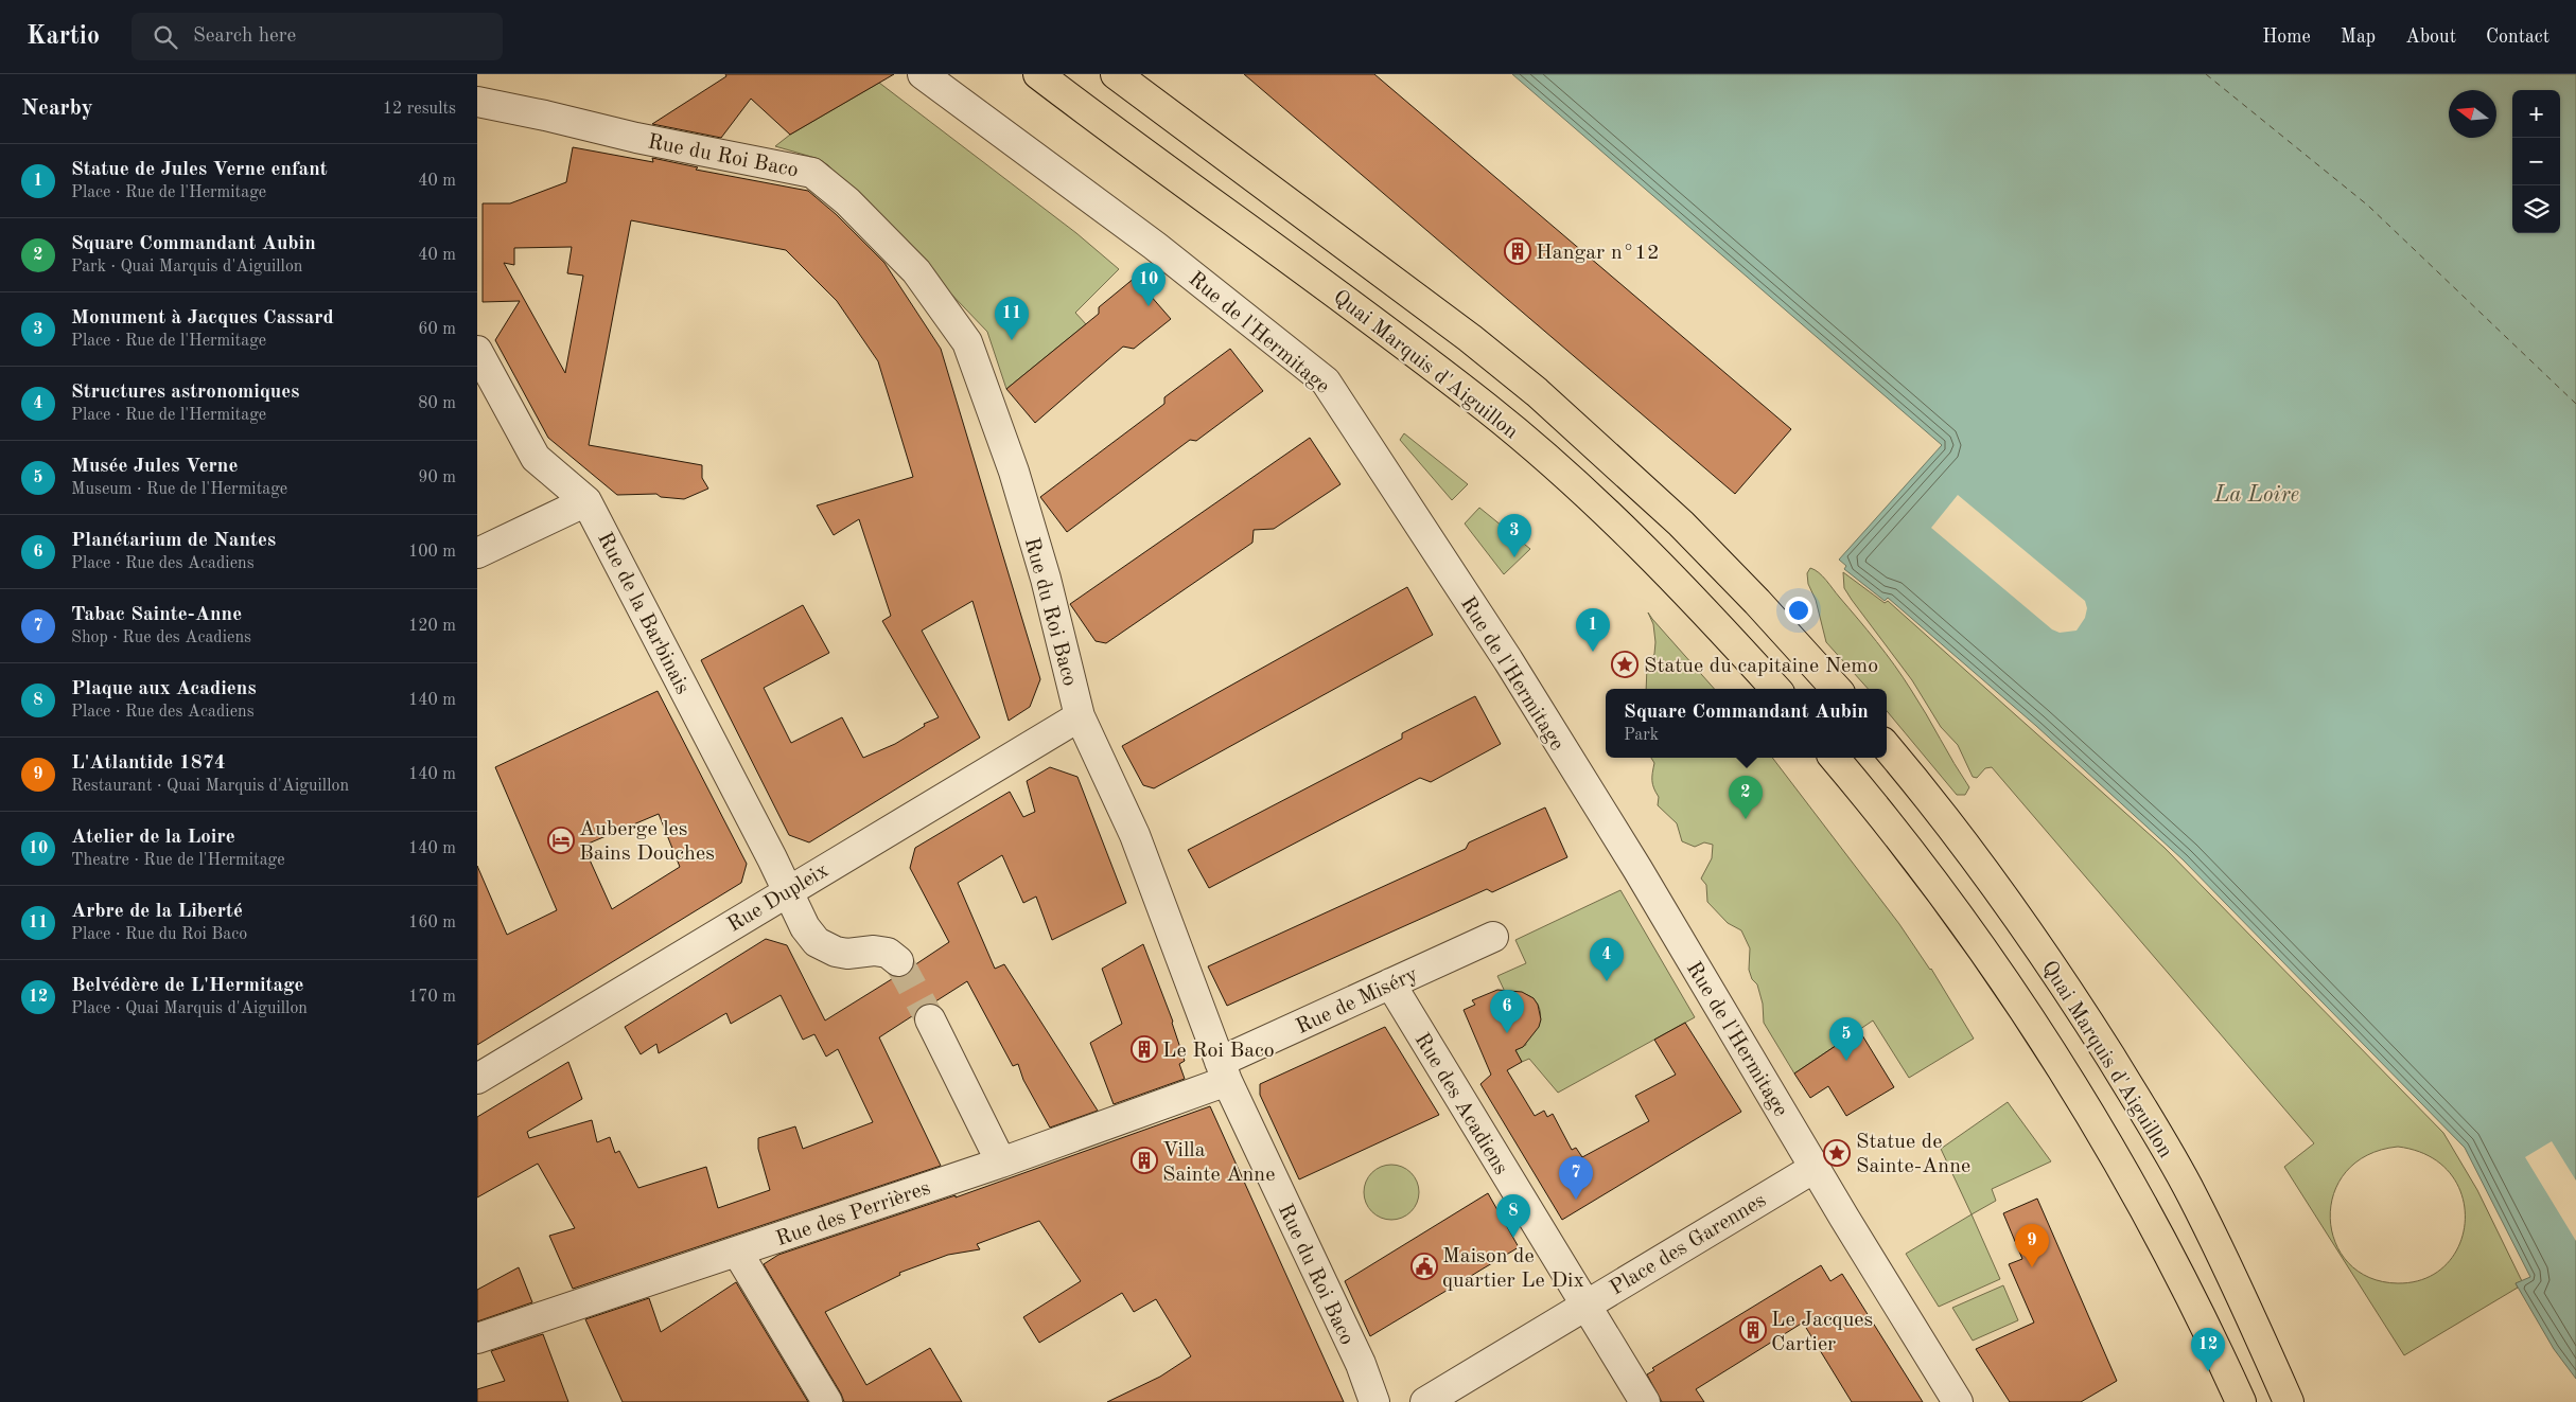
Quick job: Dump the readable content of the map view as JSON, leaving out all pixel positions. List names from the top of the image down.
{
  "streets": {
    "main road": ["Quai Marquis d'Aiguillon"],
    "street": [
      "Rue du Roi Baco",
      "Rue de l'Hermitage",
      "Rue de la Barbinais",
      "Rue Dupleix",
      "Rue de Miséry",
      "Rue des Acadiens",
      "Rue des Perrières",
      "Place des Garennes"
    ]
  },
  "crossings": [
    ["Rue du Roi Baco", "Rue Dupleix"],
    ["Rue du Roi Baco", "Rue de Miséry"],
    ["Rue du Roi Baco", "Rue des Perrières"],
    ["Rue de l'Hermitage", "Place des Garennes"],
    ["Rue de la Barbinais", "Rue Dupleix"],
    ["Rue de Miséry", "Rue des Acadiens"],
    ["Rue de Miséry", "Rue des Perrières"],
    ["Rue des Acadiens", "Place des Garennes"]
  ],
  "water": ["La Loire"],
  "places": {
    "building": [
      "Hangar n°12",
      "Le Roi Baco",
      "Villa Sainte Anne",
      "Le Jacques Cartier"
    ],
    "place": ["Statue du capitaine Nemo", "Statue de Sainte-Anne"],
    "hotel": ["Auberge les Bains Douches"],
    "public building": ["Maison de quartier Le Dix"]
  },
  "north": "left",
  "page": {
    "header": "Kartio",
    "search": "Search here",
    "nav": [
      "Home",
      "Map",
      "About",
      "Contact"
    ],
    "heading": ["Nearby", "12 results"],
    "map_buttons": ["+", "−"],
    "list": [
      {
        "mark": "1",
        "name": "Statue de Jules Verne enfant",
        "note": "Place · Rue de l'Hermitage",
        "value": "40 m"
      },
      {
        "mark": "2",
        "name": "Square Commandant Aubin",
        "note": "Park · Quai Marquis d'Aiguillon",
        "value": "40 m"
      },
      {
        "mark": "3",
        "name": "Monument à Jacques Cassard",
        "note": "Place · Rue de l'Hermitage",
        "value": "60 m"
      },
      {
        "mark": "4",
        "name": "Structures astronomiques",
        "note": "Place · Rue de l'Hermitage",
        "value": "80 m"
      },
      {
        "mark": "5",
        "name": "Musée Jules Verne",
        "note": "Museum · Rue de l'Hermitage",
        "value": "90 m"
      },
      {
        "mark": "6",
        "name": "Planétarium de Nantes",
        "note": "Place · Rue des Acadiens",
        "value": "100 m"
      },
      {
        "mark": "7",
        "name": "Tabac Sainte-Anne",
        "note": "Shop · Rue des Acadiens",
        "value": "120 m"
      },
      {
        "mark": "8",
        "name": "Plaque aux Acadiens",
        "note": "Place · Rue des Acadiens",
        "value": "140 m"
      },
      {
        "mark": "9",
        "name": "L'Atlantide 1874",
        "note": "Restaurant · Quai Marquis d'Aiguillon",
        "value": "140 m"
      },
      {
        "mark": "10",
        "name": "Atelier de la Loire",
        "note": "Theatre · Rue de l'Hermitage",
        "value": "140 m"
      },
      {
        "mark": "11",
        "name": "Arbre de la Liberté",
        "note": "Place · Rue du Roi Baco",
        "value": "160 m"
      },
      {
        "mark": "12",
        "name": "Belvédère de L'Hermitage",
        "note": "Place · Quai Marquis d'Aiguillon",
        "value": "170 m"
      }
    ],
    "pins": [
      "10",
      "11",
      "3",
      "1",
      "2",
      "4",
      "6",
      "5",
      "7",
      "8",
      "9",
      "12"
    ],
    "popup": ["Square Commandant Aubin", "Park"]
  }
}
